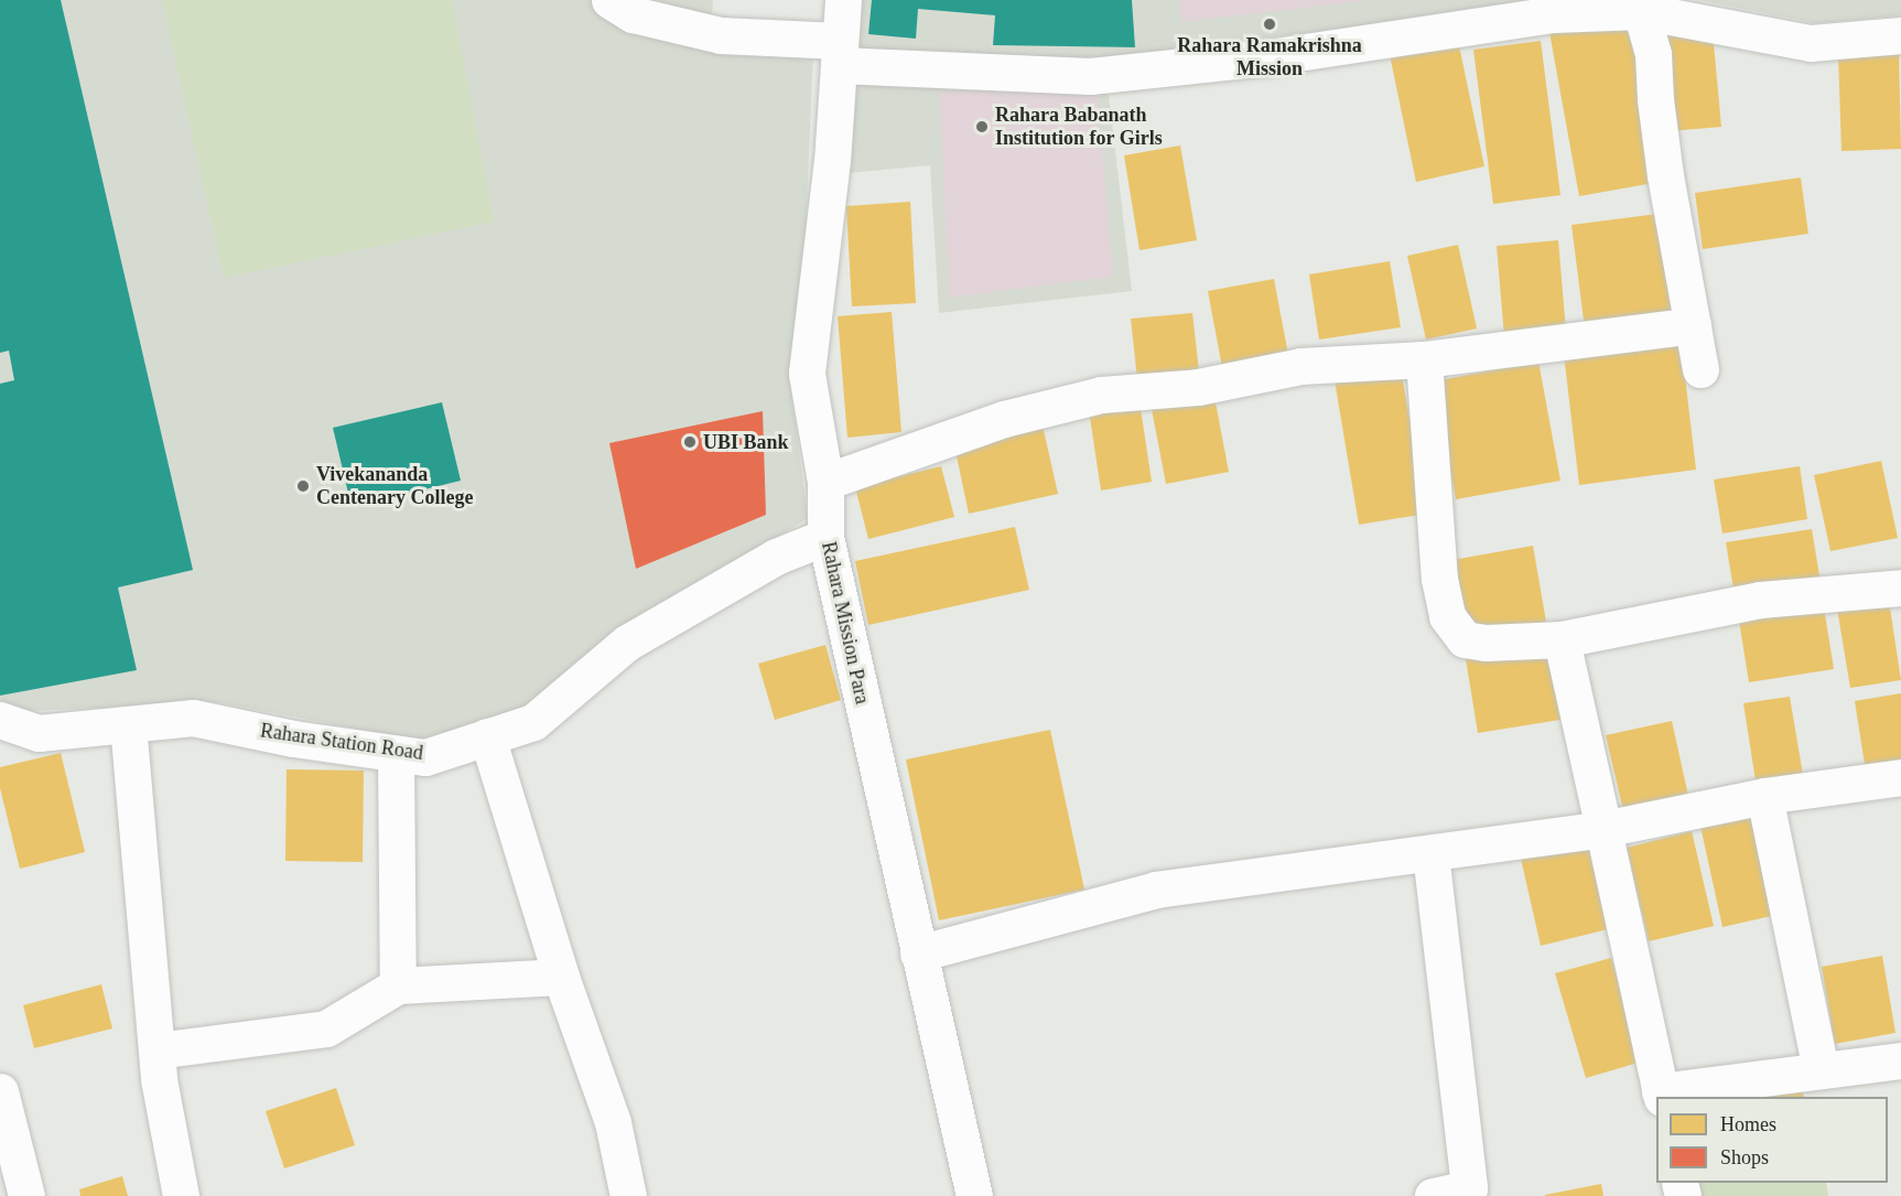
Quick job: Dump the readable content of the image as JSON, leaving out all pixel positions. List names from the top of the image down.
{
  "streets": {
    "street": ["Rahara Mission Para", "Rahara Station Road"]
  },
  "crossings": [
    ["Rahara Mission Para", "Rahara Station Road"]
  ],
  "places": [
    "Rahara Ramakrishna Mission",
    "Rahara Babanath Institution for Girls",
    "UBI Bank",
    "Vivekananda Centenary College"
  ],
  "legend": ["Homes", "Shops"]
}
